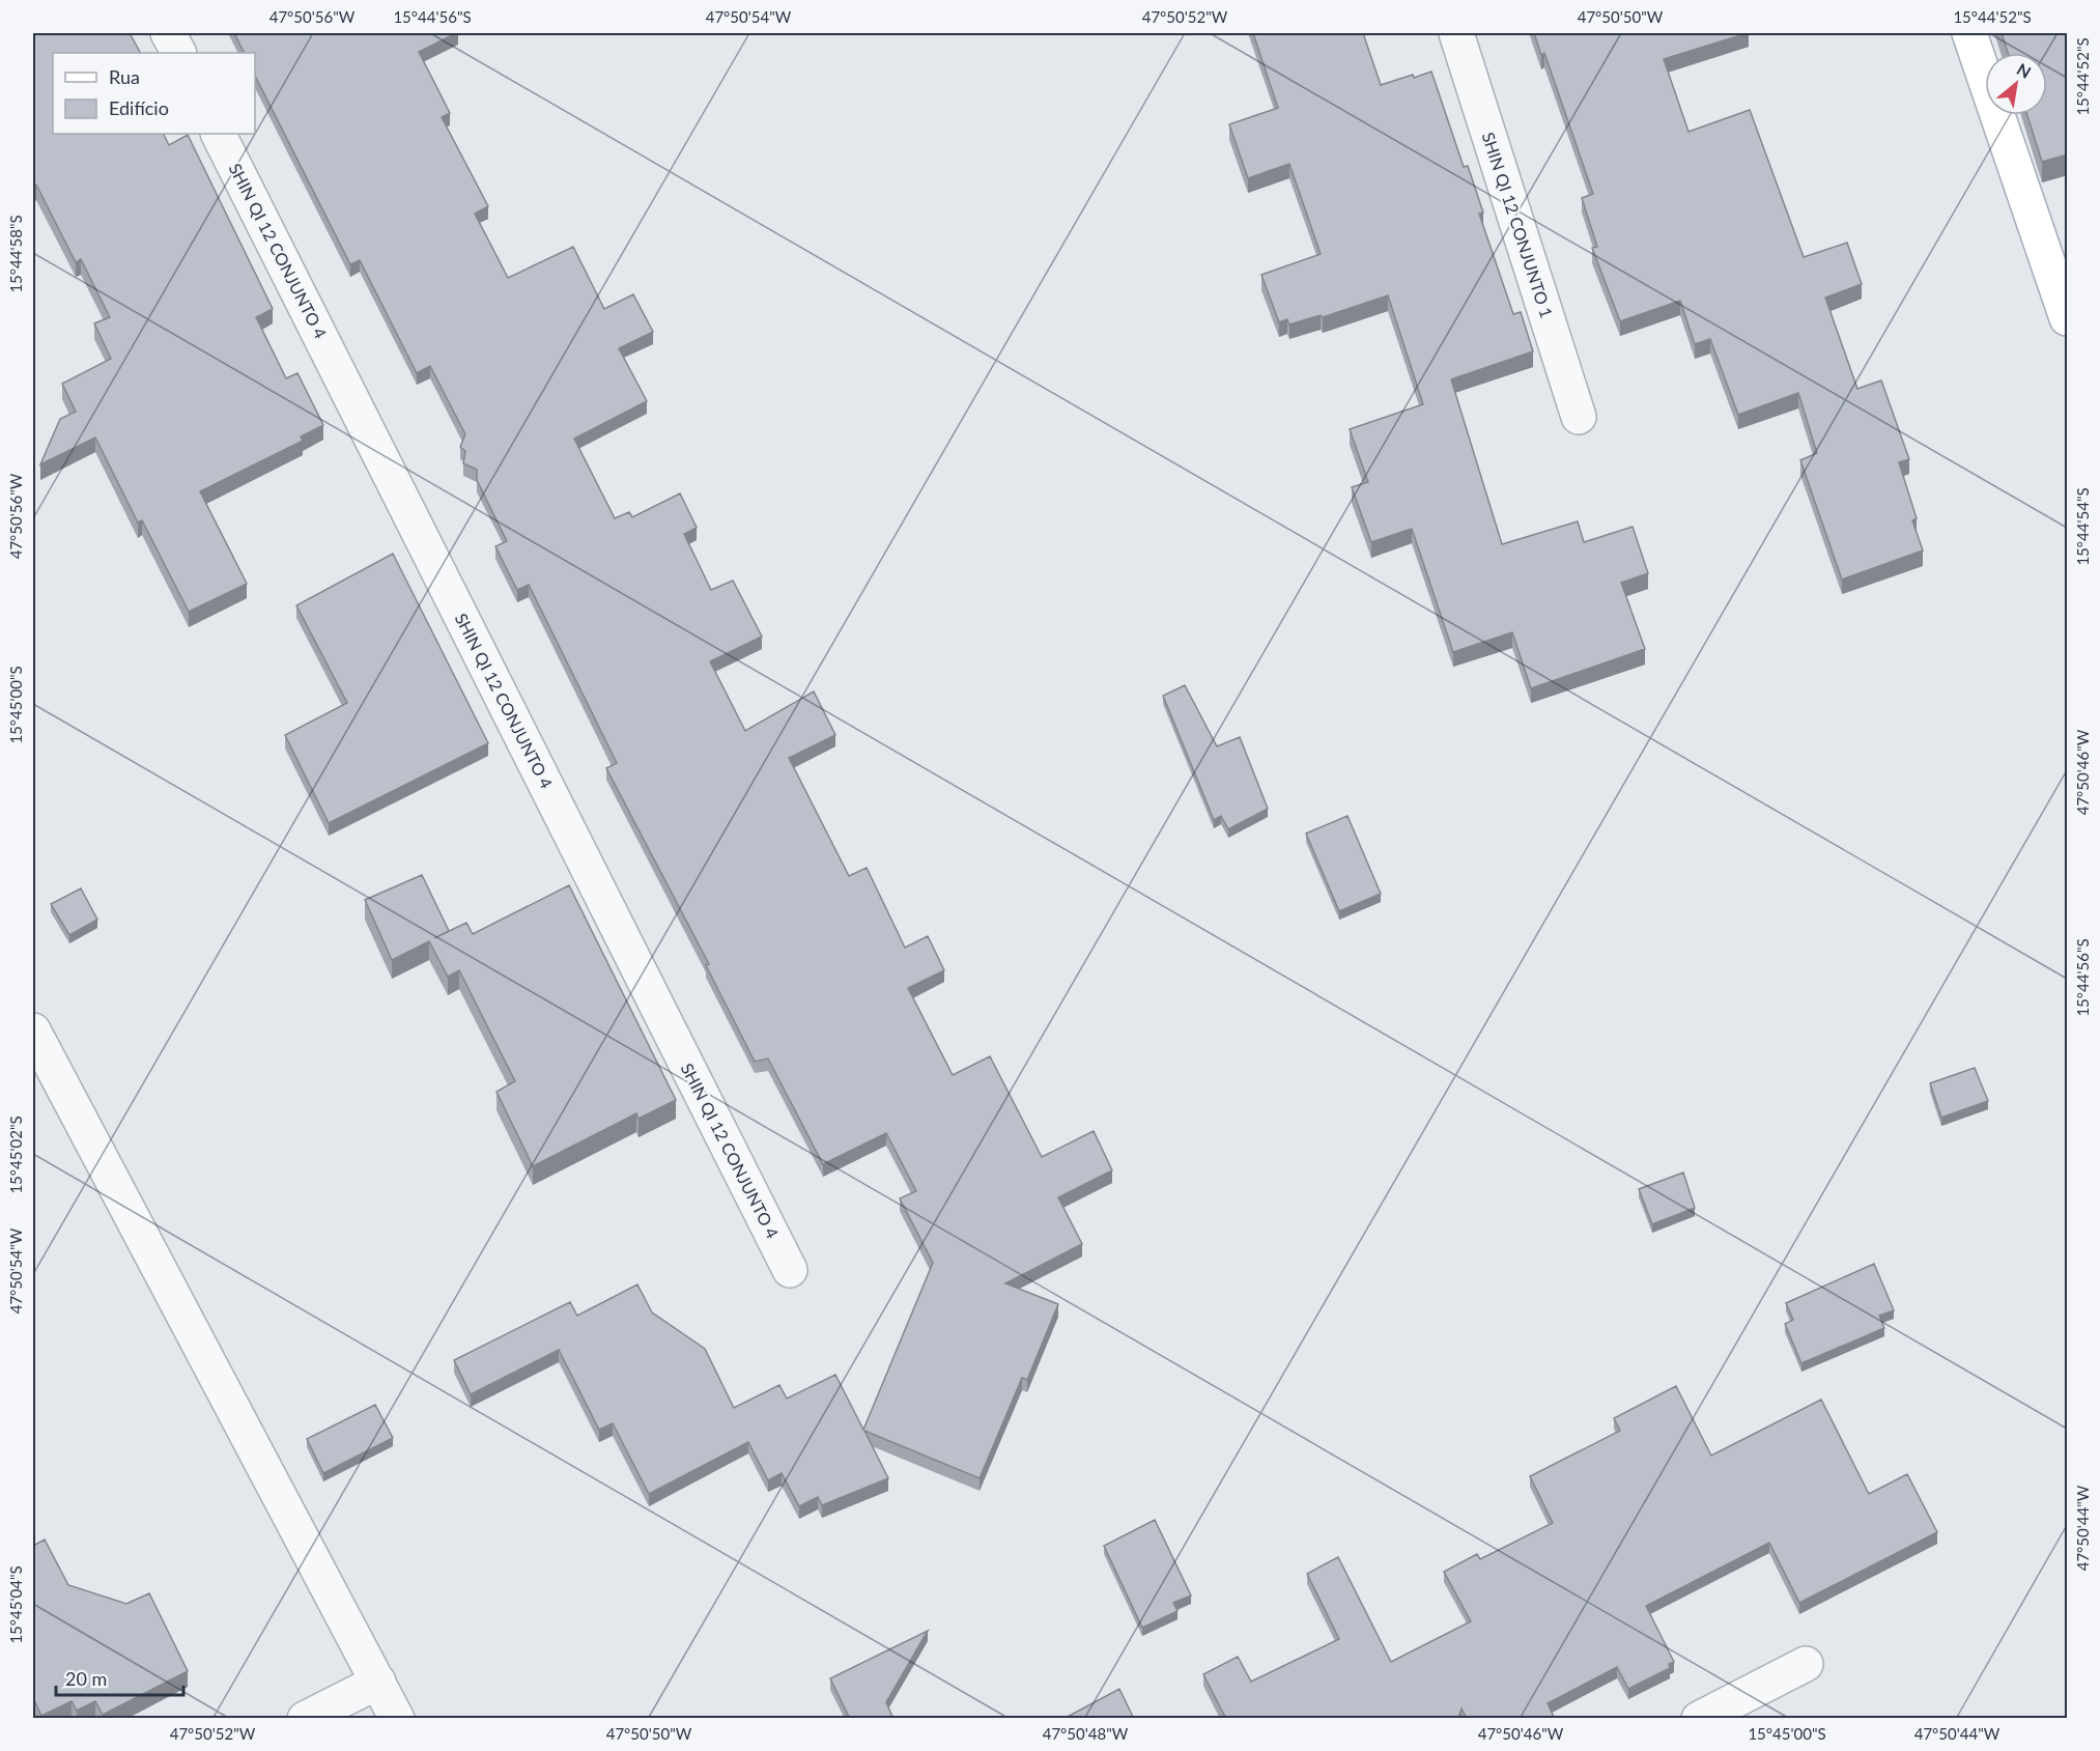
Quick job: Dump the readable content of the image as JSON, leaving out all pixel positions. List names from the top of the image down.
{
  "streets": {
    "street": ["SHIN QI 12 CONJUNTO 1", "SHIN QI 12 CONJUNTO 4"]
  },
  "legend": ["Rua", "Edifício"],
  "scale_bar": "20 m",
  "north": "top right",
  "coordinates": [
    "47°50'56\"W",
    "15°44'56\"S",
    "47°50'54\"W",
    "47°50'52\"W",
    "47°50'50\"W",
    "15°44'52\"S",
    "15°44'58\"S",
    "15°44'54\"S",
    "15°45'00\"S",
    "47°50'46\"W",
    "15°45'02\"S",
    "47°50'44\"W",
    "15°45'04\"S",
    "47°50'48\"W"
  ]
}
